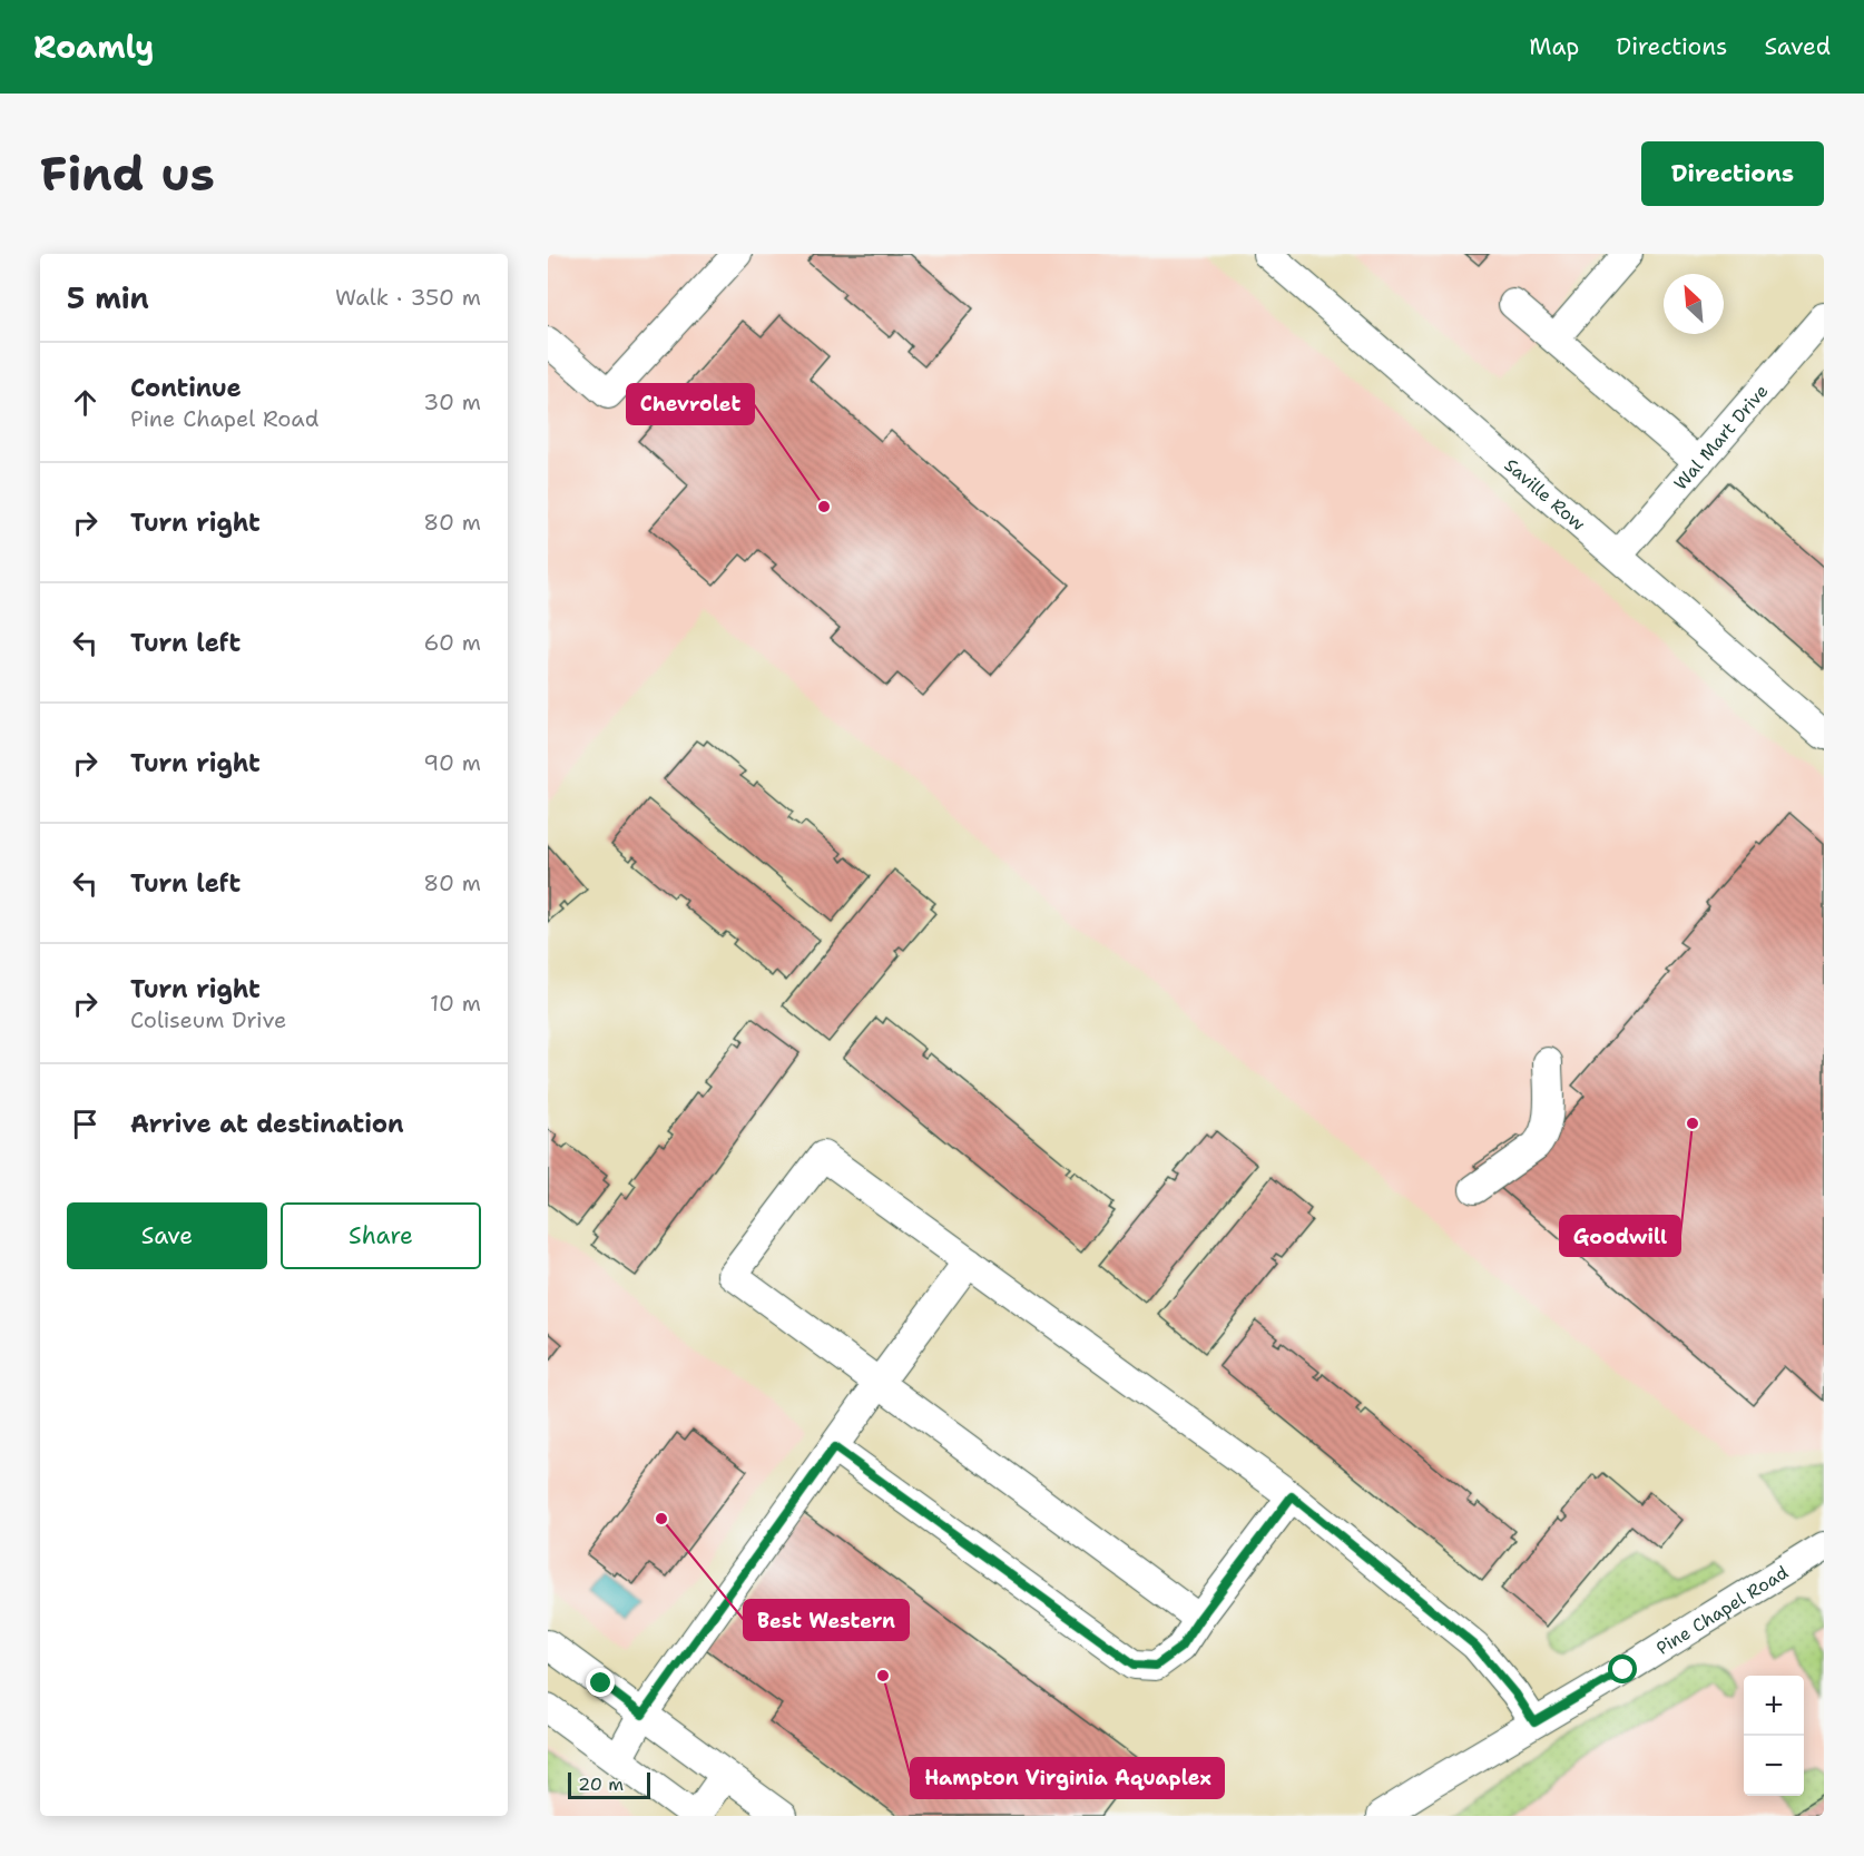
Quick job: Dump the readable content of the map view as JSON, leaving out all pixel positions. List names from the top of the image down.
{
  "streets": {
    "street": ["Wal Mart Drive", "Saville Row", "Pine Chapel Road"]
  },
  "crossings": [
    ["Wal Mart Drive", "Saville Row"]
  ],
  "places": [
    "Chevrolet",
    "Goodwill",
    "Best Western",
    "Hampton Virginia Aquaplex"
  ],
  "scale_bar": "20 m",
  "north": "top left",
  "page": {
    "header": "Roamly",
    "nav": ["Map", "Directions", "Saved"],
    "buttons": [
      "Directions",
      ["Save", "Share"]
    ],
    "title": "Find us",
    "heading": ["5 min", "Walk · 350 m"],
    "list": [
      ["Continue", "Pine Chapel Road", "30 m"],
      ["Turn right", "80 m"],
      ["Turn left", "60 m"],
      ["Turn right", "90 m"],
      ["Turn left", "80 m"],
      ["Turn right", "Coliseum Drive", "10 m"],
      "Arrive at destination"
    ],
    "map_buttons": ["+", "−"],
    "scale": "20 m"
  }
}
